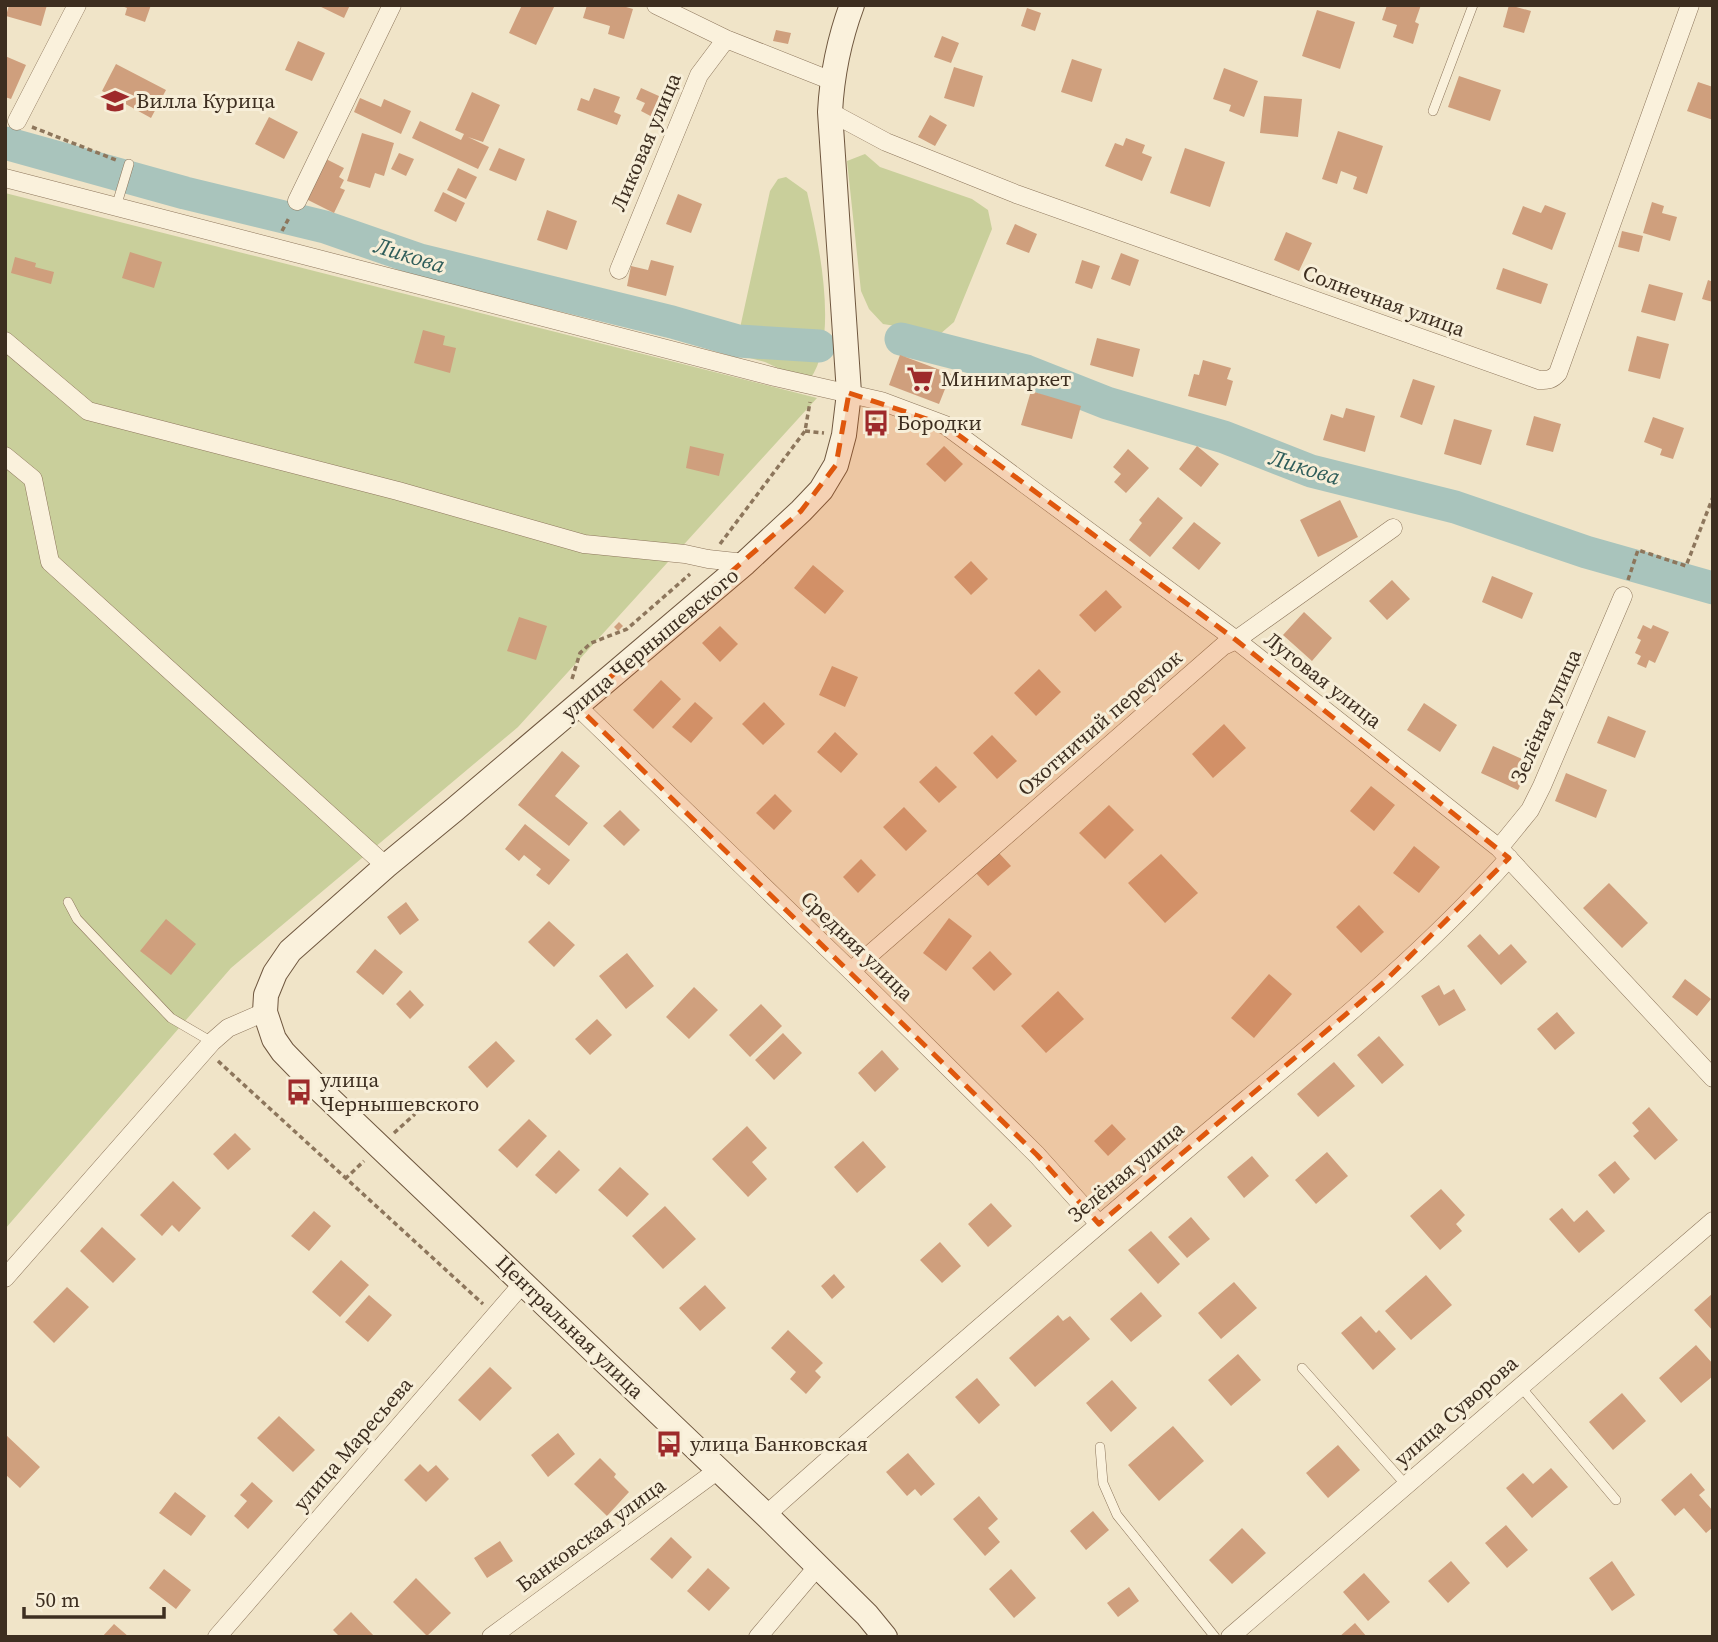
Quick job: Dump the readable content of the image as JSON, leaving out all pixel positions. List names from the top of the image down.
{
  "streets": {
    "street": [
      "Ликовая улица",
      "Солнечная улица",
      "улица Чернышевского",
      "Луговая улица",
      "Зелёная улица",
      "Охотничий переулок",
      "Средняя улица",
      "Центральная улица",
      "улица Суворова",
      "улица Маресьева",
      "Банковская улица"
    ]
  },
  "crossings": [
    ["Солнечная улица", "улица Чернышевского"],
    ["улица Чернышевского", "Луговая улица"],
    ["улица Чернышевского", "Средняя улица"],
    ["улица Чернышевского", "Центральная улица"],
    ["Луговая улица", "Зелёная улица"],
    ["Луговая улица", "Охотничий переулок"],
    ["Зелёная улица", "Средняя улица"],
    ["Зелёная улица", "Центральная улица"],
    ["Охотничий переулок", "Средняя улица"],
    ["Центральная улица", "улица Маресьева"],
    ["Центральная улица", "Банковская улица"]
  ],
  "water": ["Ликова"],
  "places": {
    "school or university": ["Вилла Курица"],
    "supermarket": ["Минимаркет"],
    "bus stop": ["Бородки", "улица Чернышевского", "улица Банковская"]
  },
  "scale_bar": "50 m"
}
